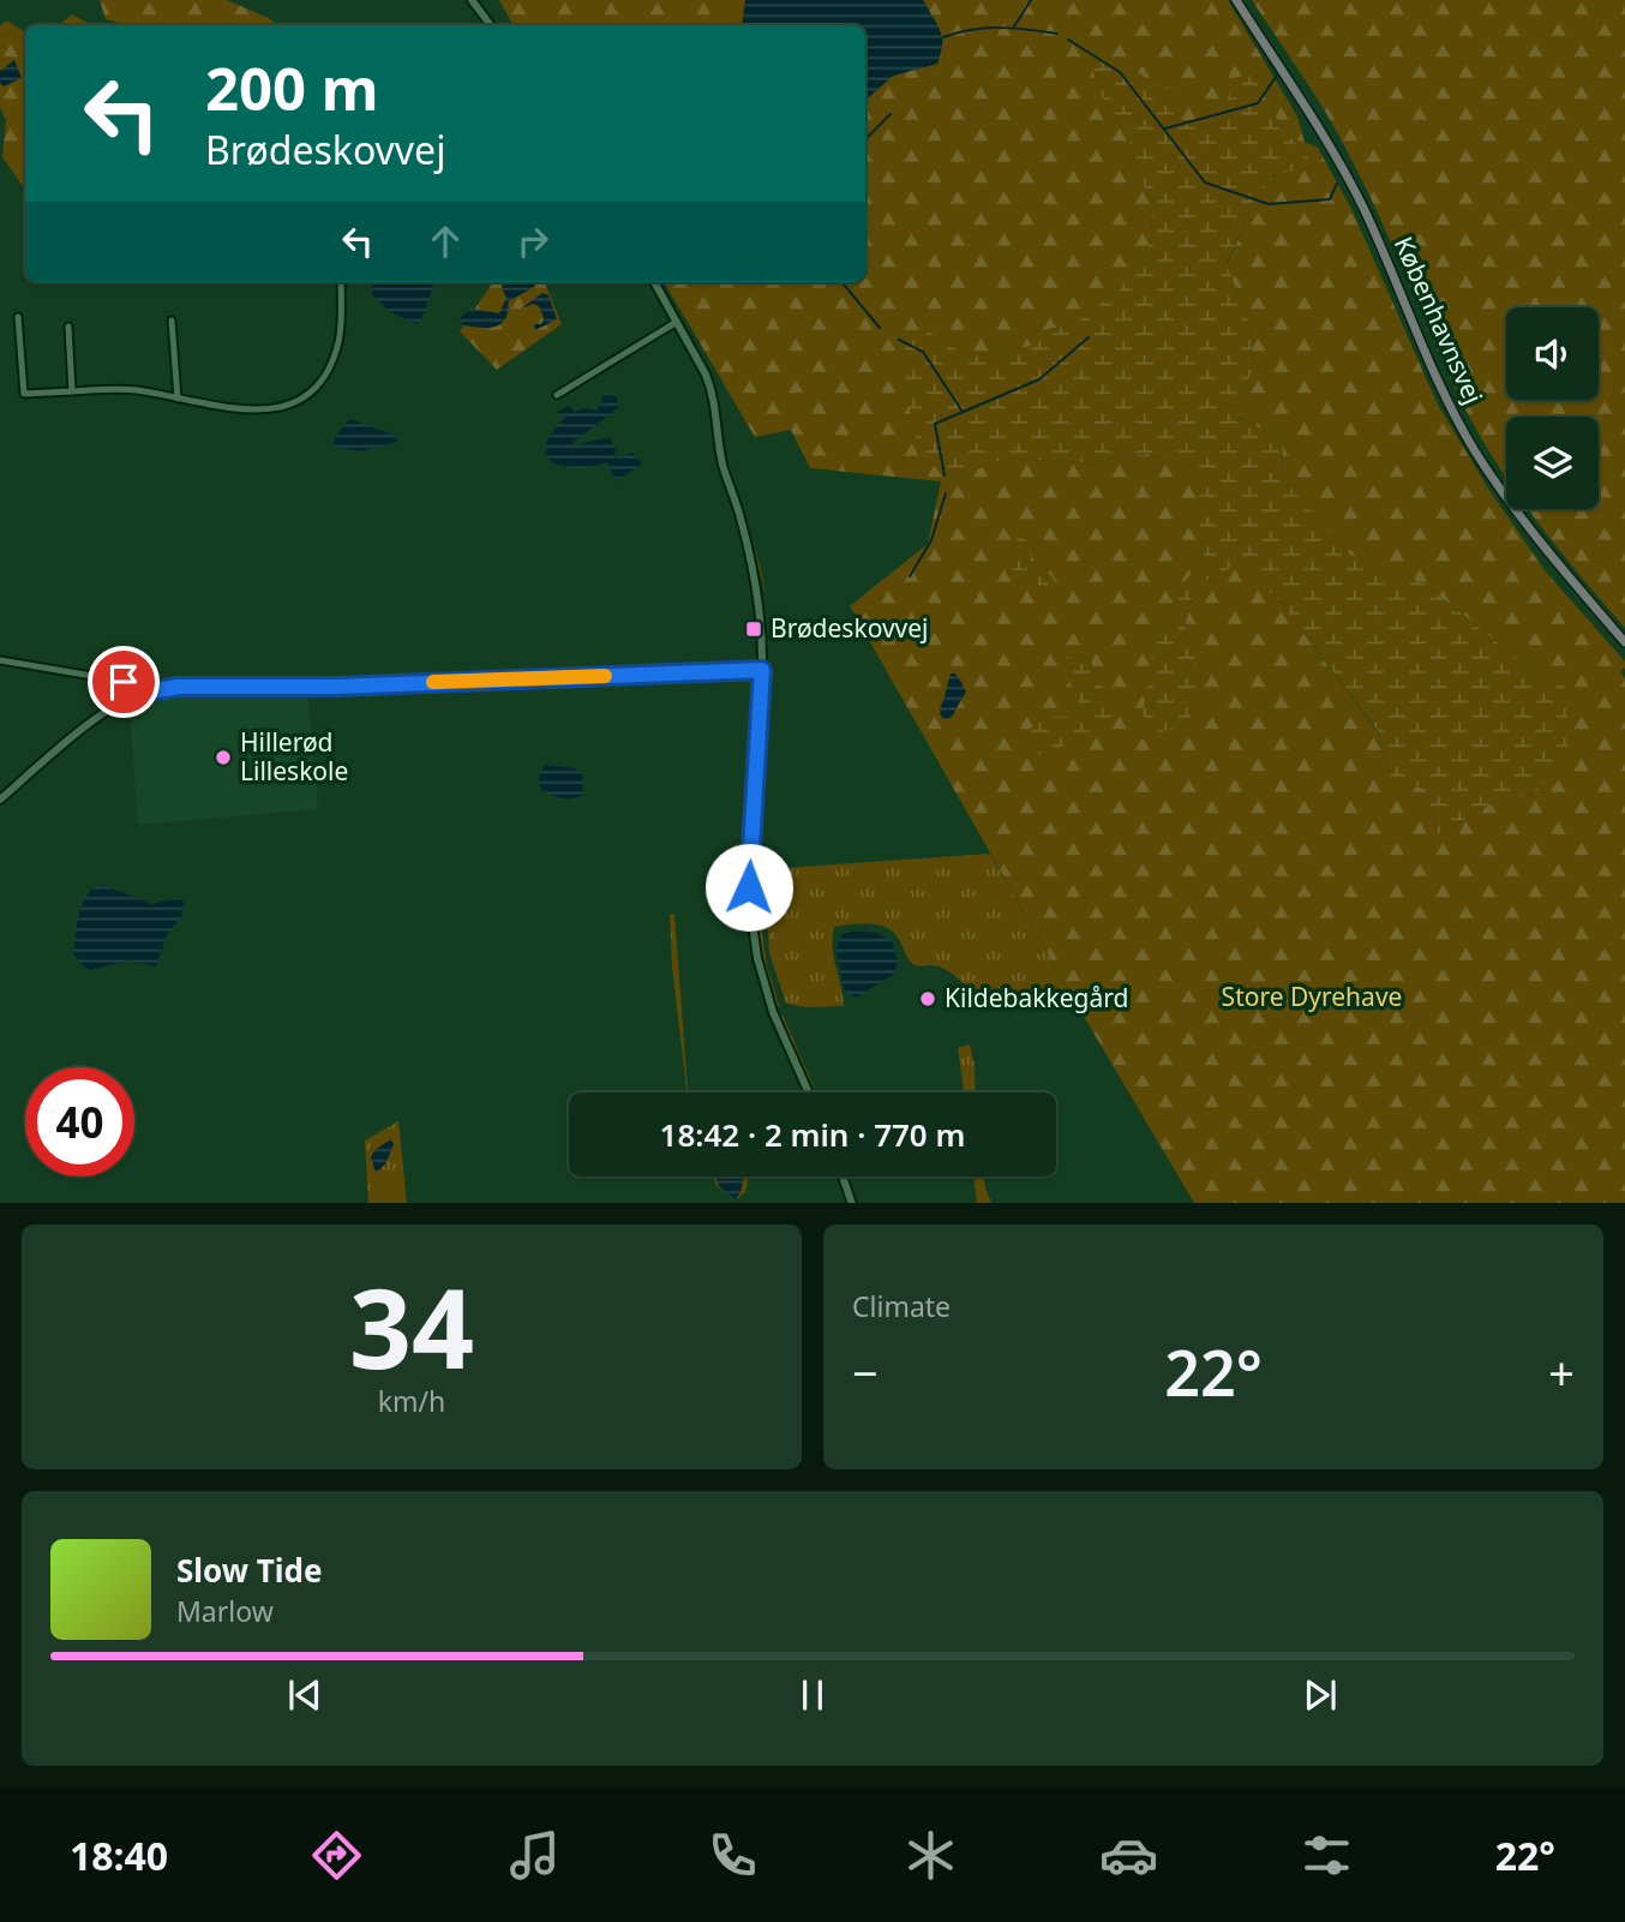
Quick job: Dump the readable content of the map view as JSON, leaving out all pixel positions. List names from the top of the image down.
{
  "streets": {
    "main road": ["Københavnsvej"]
  },
  "parks": ["Store Dyrehave"],
  "places": {
    "transit": ["Brødeskovvej"],
    "other": ["Hillerød Lilleskole", "Kildebakkegård"]
  },
  "page": {
    "turn": ["200 m", "Brødeskovvej"],
    "limit": "40",
    "trip": "18:42 · 2 min · 770 m",
    "tile": [
      ["34", "km/h"],
      "Climate"
    ],
    "heat": ["−", "22°", "+"],
    "song": ["Slow Tide", "Marlow"],
    "tabs": ["18:40", "22°"]
  }
}
